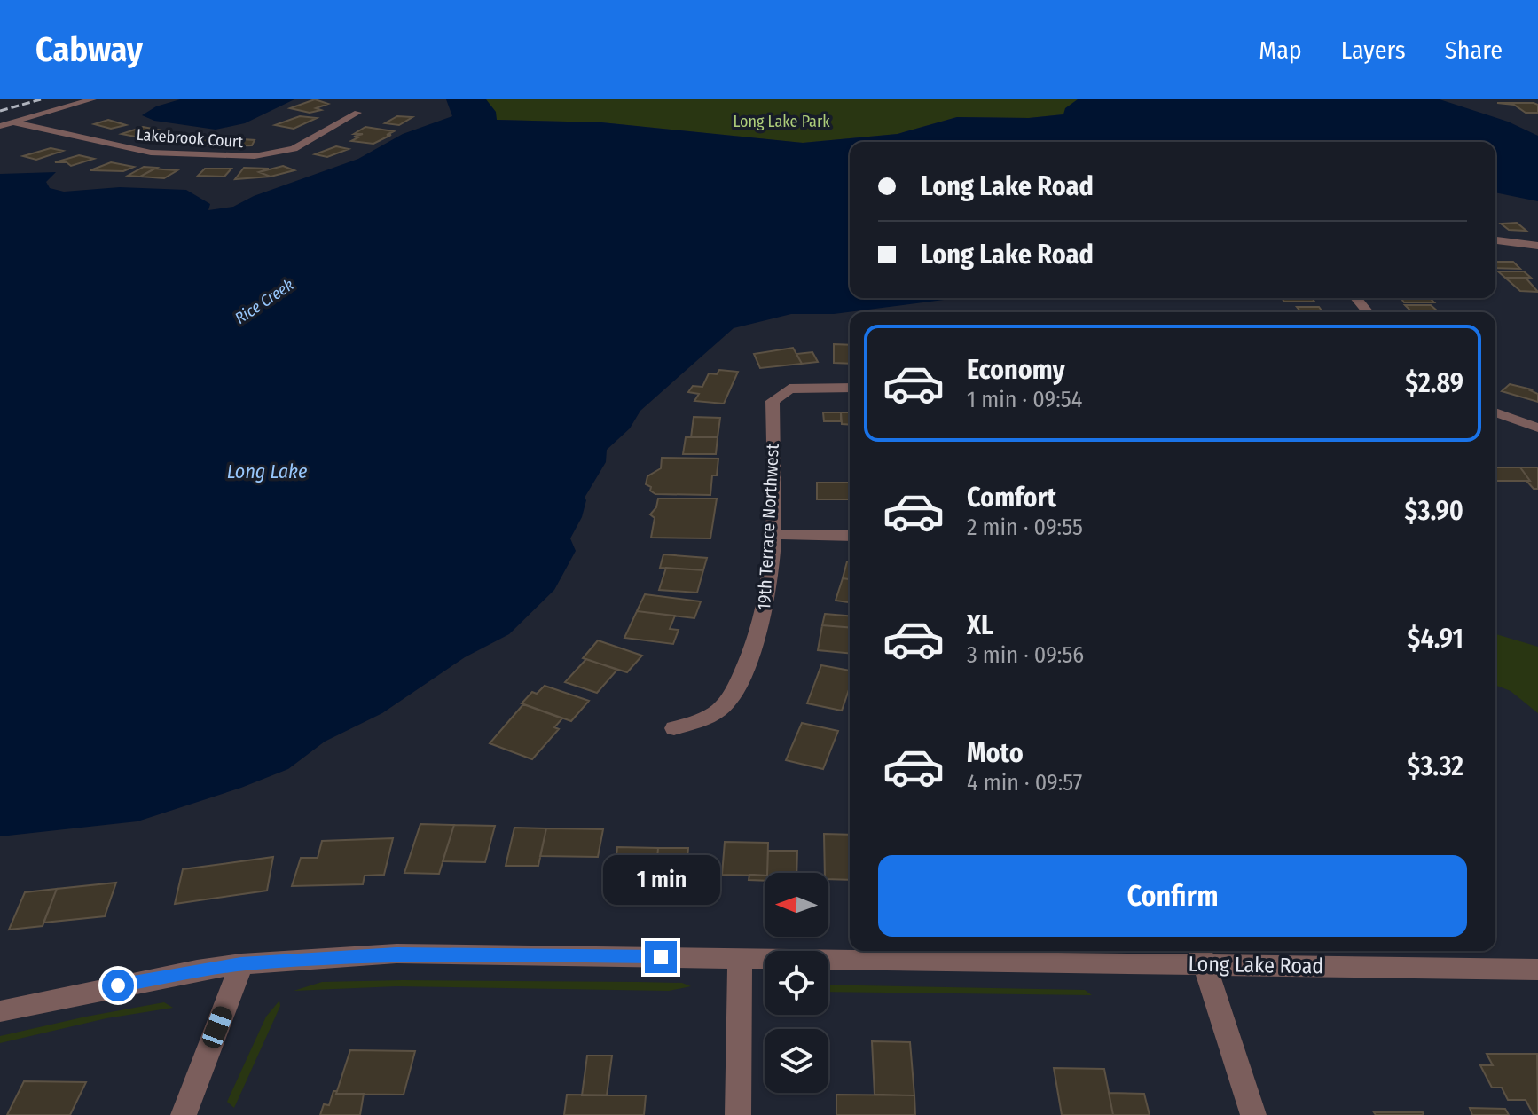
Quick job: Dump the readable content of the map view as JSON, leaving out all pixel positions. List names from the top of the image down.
{
  "streets": {
    "street": ["Lakebrook Court", "19th Terrace Northwest", "Long Lake Road"]
  },
  "water": ["Rice Creek", "Long Lake"],
  "parks": ["Long Lake Park"],
  "north": "left",
  "page": {
    "header": "Cabway",
    "nav": ["Map", "Layers", "Share"],
    "banner": ["Long Lake Road", "Long Lake Road"],
    "list": [
      {
        "name": "Economy",
        "note": "1 min · 09:54",
        "value": "$2.89"
      },
      {
        "name": "Comfort",
        "note": "2 min · 09:55",
        "value": "$3.90"
      },
      {
        "name": "XL",
        "note": "3 min · 09:56",
        "value": "$4.91"
      },
      {
        "name": "Moto",
        "note": "4 min · 09:57",
        "value": "$3.32"
      }
    ],
    "buttons": "Confirm",
    "bubble": "1 min"
  }
}
